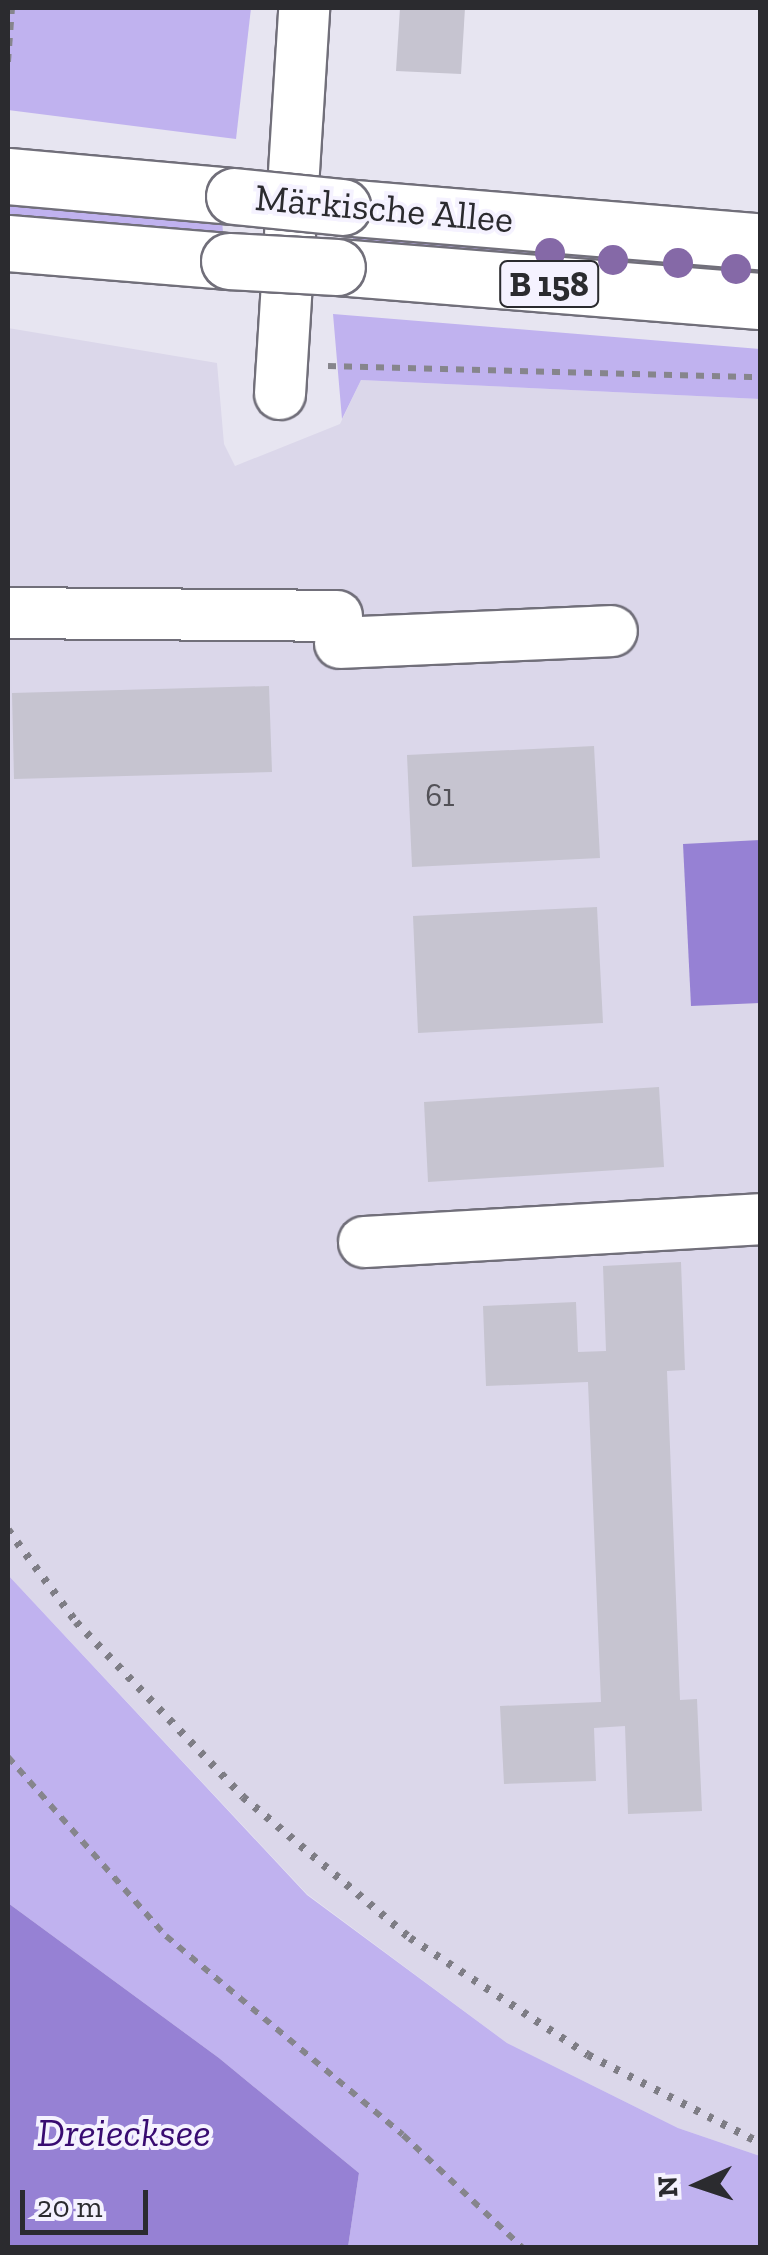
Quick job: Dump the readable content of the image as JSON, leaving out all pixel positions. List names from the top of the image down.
{
  "streets": {
    "main road": ["Märkische Allee", "B 158"]
  },
  "water": ["Dreiecksee"],
  "house_numbers": ["61"],
  "scale_bar": "20 m",
  "north": "left"
}
